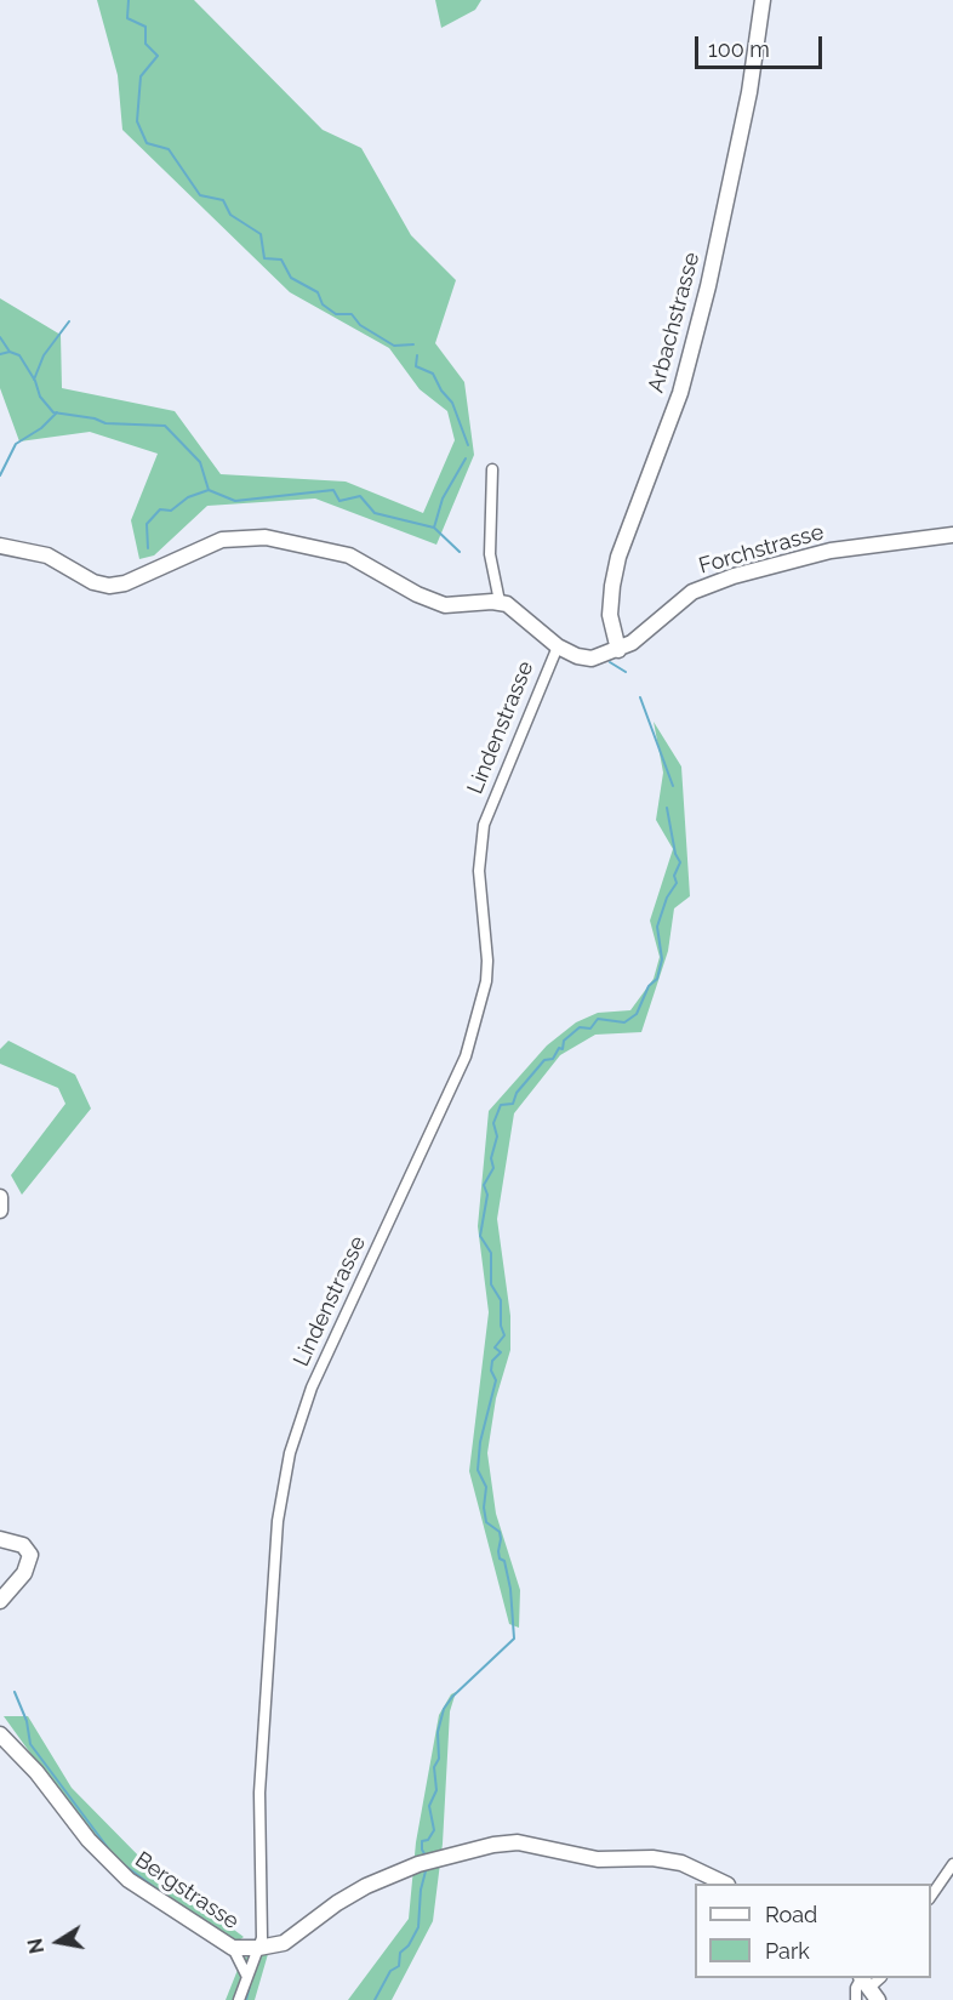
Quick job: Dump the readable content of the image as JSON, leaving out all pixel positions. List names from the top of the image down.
{
  "streets": {
    "street": [
      "Arbachstrasse",
      "Forchstrasse",
      "Lindenstrasse",
      "Bergstrasse"
    ]
  },
  "crossings": [
    ["Arbachstrasse", "Forchstrasse"],
    ["Forchstrasse", "Lindenstrasse"],
    ["Lindenstrasse", "Bergstrasse"]
  ],
  "legend": ["Road", "Park"],
  "scale_bar": "100 m",
  "north": "left"
}
